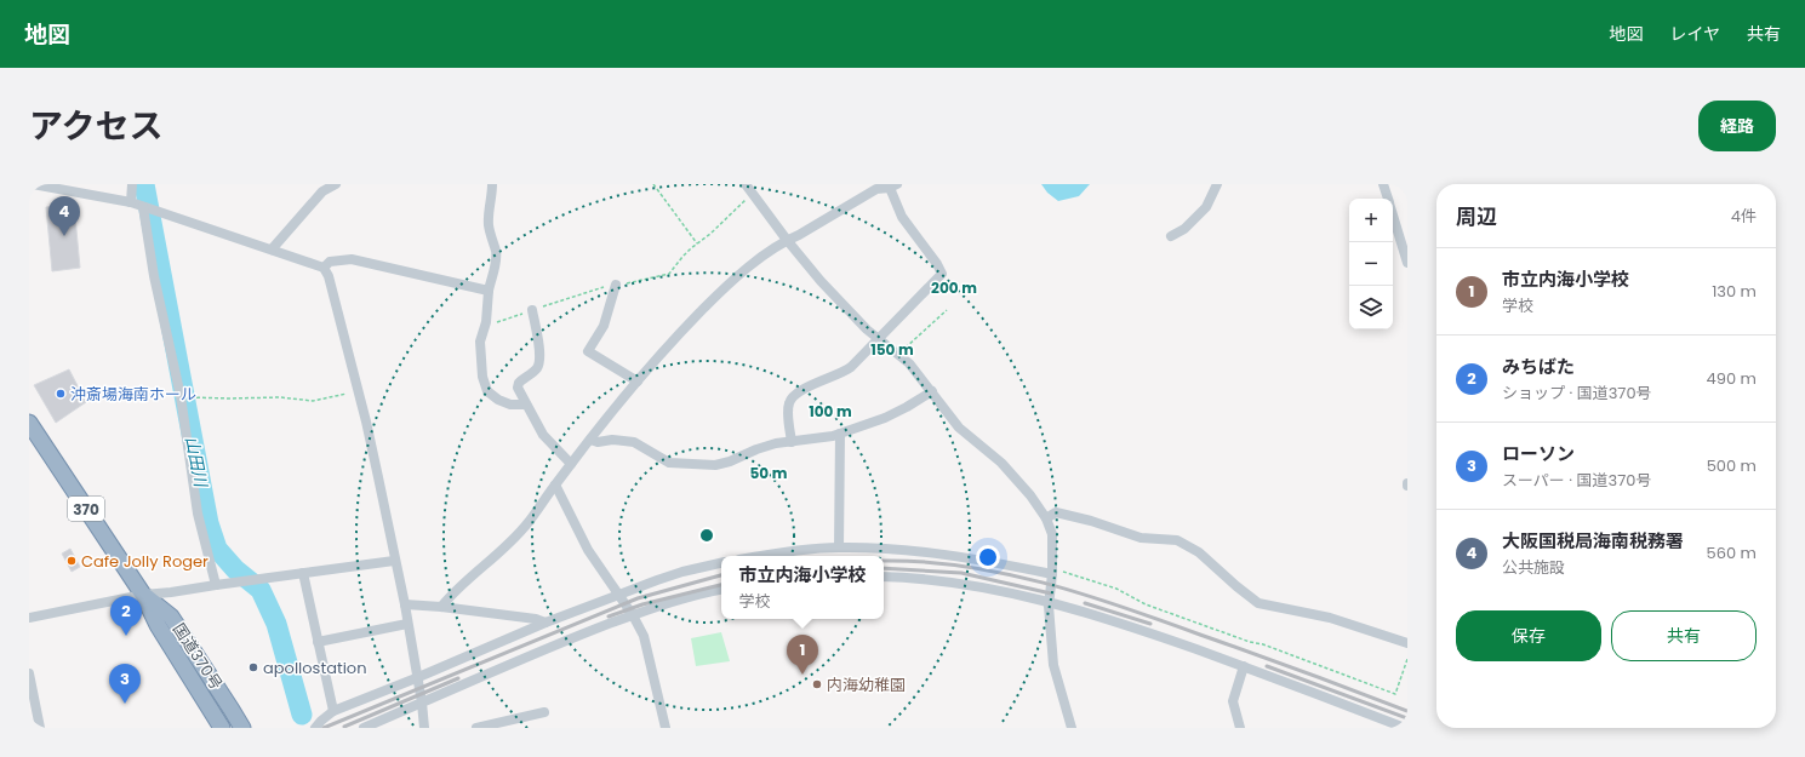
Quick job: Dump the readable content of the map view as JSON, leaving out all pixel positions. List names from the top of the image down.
{
  "streets": {
    "highway": ["370", "国道370号"]
  },
  "water": ["山田川"],
  "places": [
    "沖斎場海南ホール",
    "Cafe Jolly Roger",
    "apollostation",
    "内海幼稚園"
  ],
  "page": {
    "header": "地図",
    "nav": ["地図", "レイヤ", "共有"],
    "title": "アクセス",
    "buttons": [
      "経路",
      ["保存", "共有"]
    ],
    "heading": ["周辺", "4件"],
    "pins": [
      "4",
      "2",
      "1",
      "3"
    ],
    "map_buttons": ["+", "−"],
    "list": [
      {
        "mark": "1",
        "name": "市立内海小学校",
        "note": "学校",
        "value": "130 m"
      },
      {
        "mark": "2",
        "name": "みちばた",
        "note": "ショップ · 国道370号",
        "value": "490 m"
      },
      {
        "mark": "3",
        "name": "ローソン",
        "note": "スーパー · 国道370号",
        "value": "500 m"
      },
      {
        "mark": "4",
        "name": "大阪国税局海南税務署",
        "note": "公共施設",
        "value": "560 m"
      }
    ],
    "popup": ["市立内海小学校", "学校"]
  },
  "rings": [
    "200 m",
    "150 m",
    "100 m",
    "50 m"
  ]
}
